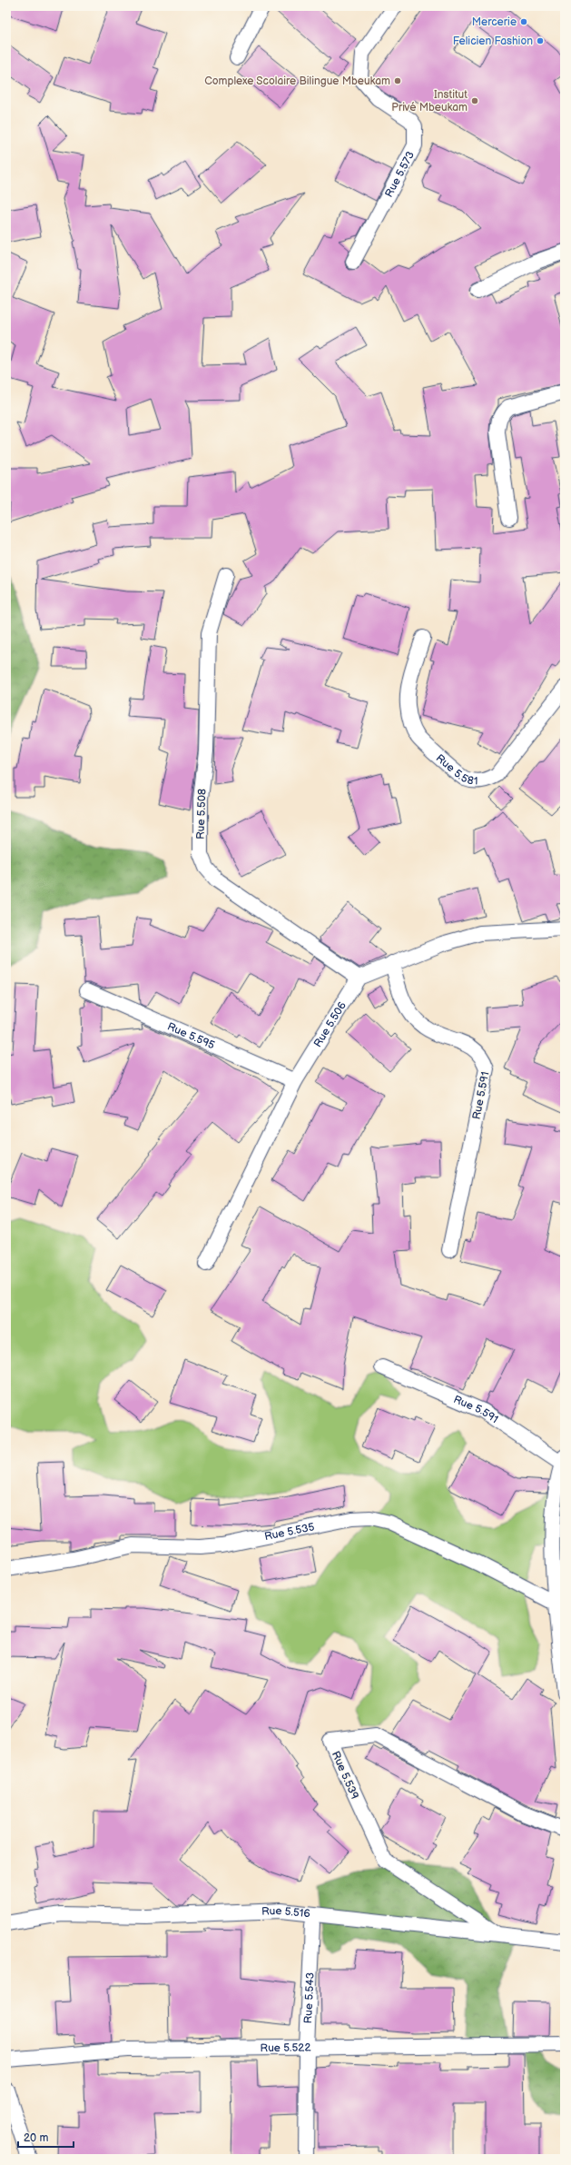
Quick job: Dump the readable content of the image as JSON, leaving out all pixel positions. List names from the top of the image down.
{
  "streets": {
    "street": [
      "Rue 5.573",
      "Rue 5.581",
      "Rue 5.508",
      "Rue 5.506",
      "Rue 5.595",
      "Rue 5.591",
      "Rue 5.535",
      "Rue 5.539",
      "Rue 5.516",
      "Rue 5.543",
      "Rue 5.522"
    ]
  },
  "crossings": [
    ["Rue 5.508", "Rue 5.506"],
    ["Rue 5.506", "Rue 5.595"],
    ["Rue 5.539", "Rue 5.516"],
    ["Rue 5.543", "Rue 5.522"]
  ],
  "places": [
    "Mercerie",
    "Felicien Fashion",
    "Complexe Scolaire Bilingue Mbeukam",
    "Institut Privé Mbeukam"
  ],
  "scale_bar": "20 m"
}
